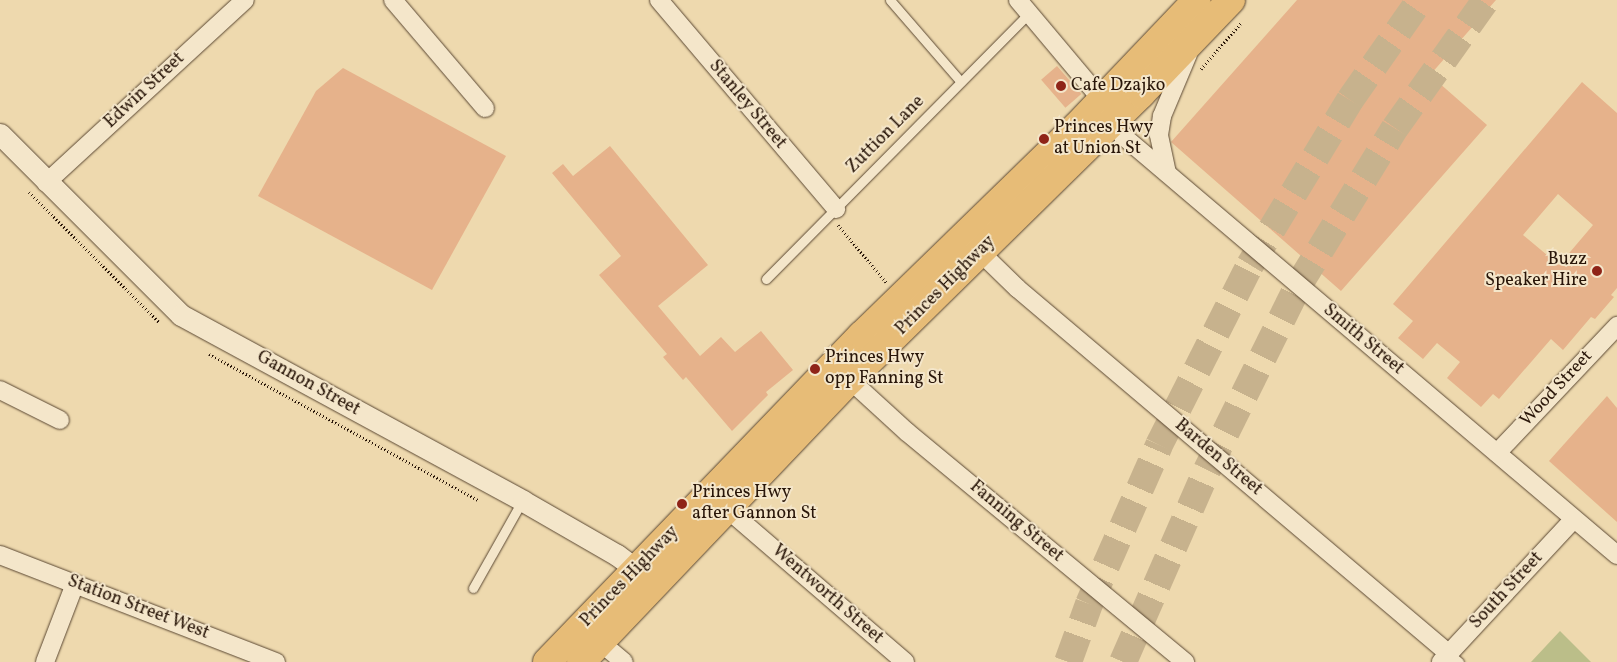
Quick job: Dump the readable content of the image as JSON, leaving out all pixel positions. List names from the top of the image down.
{
  "streets": {
    "highway": ["Princes Highway"],
    "street": [
      "Edwin Street",
      "Stanley Street",
      "Smith Street",
      "Gannon Street",
      "Wood Street",
      "Barden Street",
      "Fanning Street",
      "South Street",
      "Wentworth Street",
      "Station Street West"
    ],
    "lane": ["Zuttion Lane"]
  },
  "crossings": [
    ["Edwin Street", "Gannon Street"],
    ["Stanley Street", "Zuttion Lane"],
    ["Zuttion Lane", "Smith Street"],
    ["Princes Highway", "Smith Street"],
    ["Princes Highway", "Gannon Street"],
    ["Princes Highway", "Barden Street"],
    ["Princes Highway", "Fanning Street"],
    ["Princes Highway", "Wentworth Street"],
    ["Smith Street", "Wood Street"],
    ["Smith Street", "South Street"],
    ["Barden Street", "South Street"]
  ],
  "places": [
    "Cafe Dzajko",
    "Princes Hwy at Union St",
    "Buzz Speaker Hire",
    "Princes Hwy opp Fanning St",
    "Princes Hwy after Gannon St"
  ]
}
